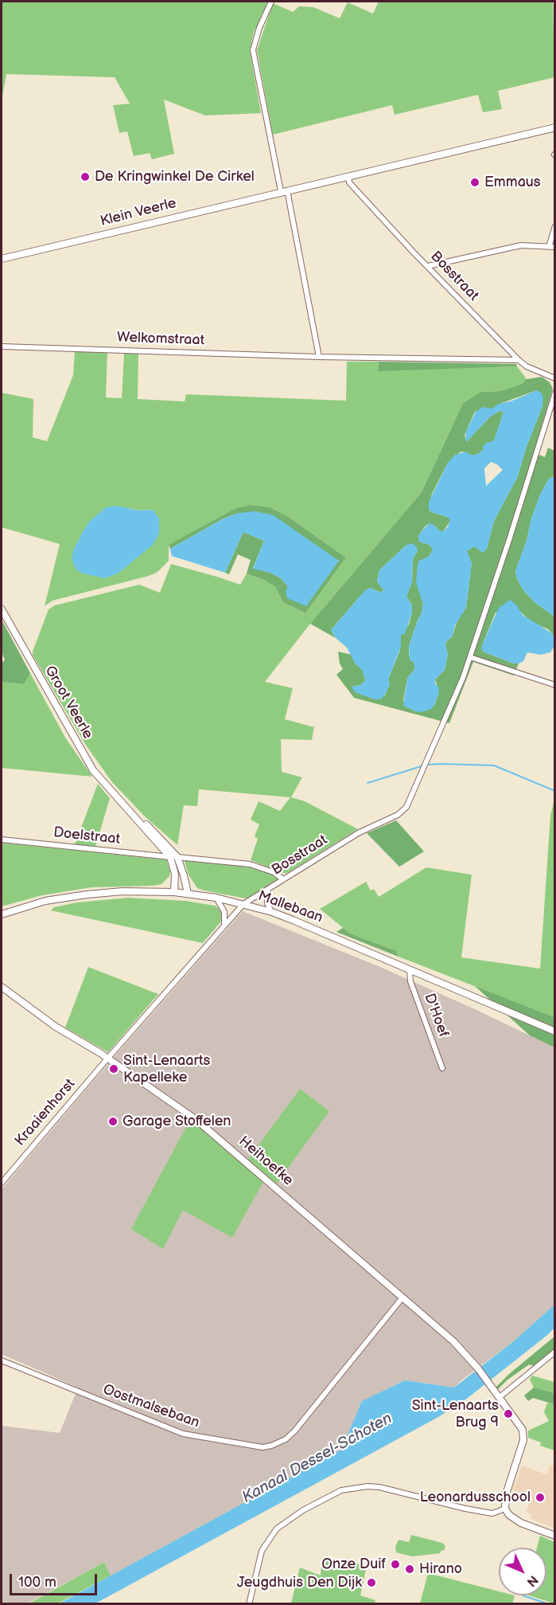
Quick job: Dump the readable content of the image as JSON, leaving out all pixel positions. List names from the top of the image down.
{
  "streets": {
    "main road": [
      "Klein Veerle",
      "Groot Veerle",
      "Mallebaan",
      "Heihoefke"
    ],
    "street": [
      "Bosstraat",
      "Welkomstraat",
      "Doelstraat",
      "D'Hoef",
      "Kraaienhorst",
      "Oostmalsebaan"
    ]
  },
  "crossings": [
    ["Klein Veerle", "Bosstraat"],
    ["Bosstraat", "Welkomstraat"],
    ["Bosstraat", "Doelstraat"],
    ["Bosstraat", "Mallebaan"],
    ["Bosstraat", "Kraaienhorst"],
    ["Bosstraat", "Heihoefke"],
    ["Groot Veerle", "Doelstraat"],
    ["Groot Veerle", "Mallebaan"],
    ["Mallebaan", "D'Hoef"],
    ["Kraaienhorst", "Heihoefke"],
    ["Heihoefke", "Oostmalsebaan"]
  ],
  "water": ["Kanaal Dessel-Schoten"],
  "places": [
    "De Kringwinkel De Cirkel",
    "Emmaus",
    "Sint-Lenaarts Kapelleke",
    "Garage Stoffelen",
    "Sint-Lenaarts Brug 9",
    "Leonardusschool",
    "Onze Duif",
    "Hirano",
    "Jeugdhuis Den Dijk"
  ],
  "scale_bar": "100 m",
  "north": "bottom right"
}
